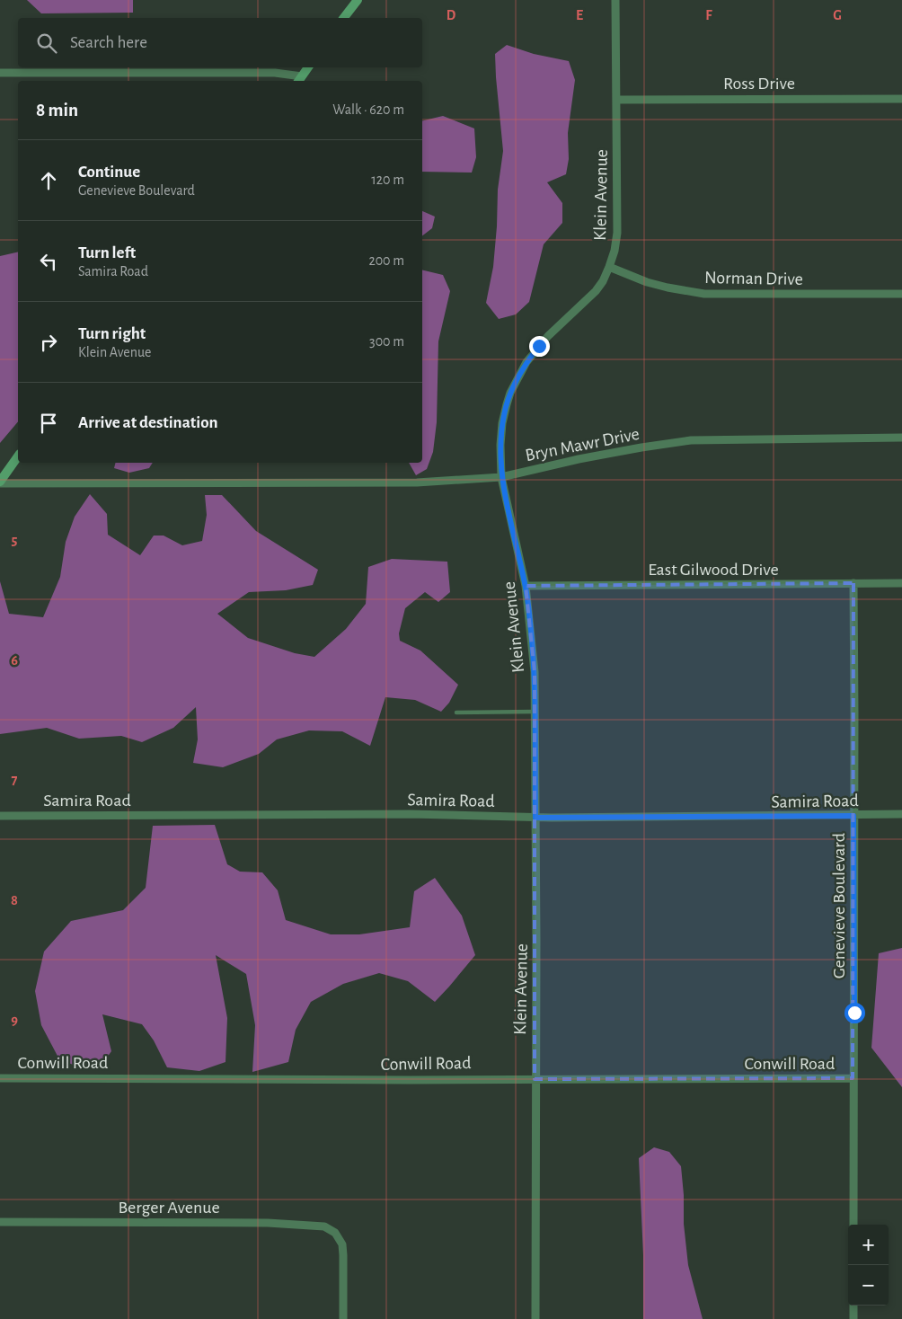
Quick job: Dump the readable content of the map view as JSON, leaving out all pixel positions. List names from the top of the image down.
{
  "streets": {
    "street": [
      "Ross Drive",
      "Klein Avenue",
      "Norman Drive",
      "Bryn Mawr Drive",
      "East Gilwood Drive",
      "Samira Road",
      "Genevieve Boulevard",
      "Conwill Road",
      "Berger Avenue"
    ]
  },
  "crossings": [
    ["Ross Drive", "Klein Avenue"],
    ["Klein Avenue", "Norman Drive"],
    ["Klein Avenue", "Bryn Mawr Drive"],
    ["Klein Avenue", "East Gilwood Drive"],
    ["Klein Avenue", "Samira Road"],
    ["Klein Avenue", "Conwill Road"],
    ["East Gilwood Drive", "Genevieve Boulevard"],
    ["Samira Road", "Genevieve Boulevard"],
    ["Genevieve Boulevard", "Conwill Road"]
  ],
  "page": {
    "search": "Search here",
    "heading": ["8 min", "Walk · 620 m"],
    "list": [
      ["Continue", "Genevieve Boulevard", "120 m"],
      ["Turn left", "Samira Road", "200 m"],
      ["Turn right", "Klein Avenue", "300 m"],
      "Arrive at destination"
    ],
    "map_buttons": ["+", "−"]
  },
  "grid": {
    "columns": [
      "D",
      "E",
      "F",
      "G"
    ],
    "rows": [
      "5",
      "6",
      "7",
      "8",
      "9"
    ]
  }
}
